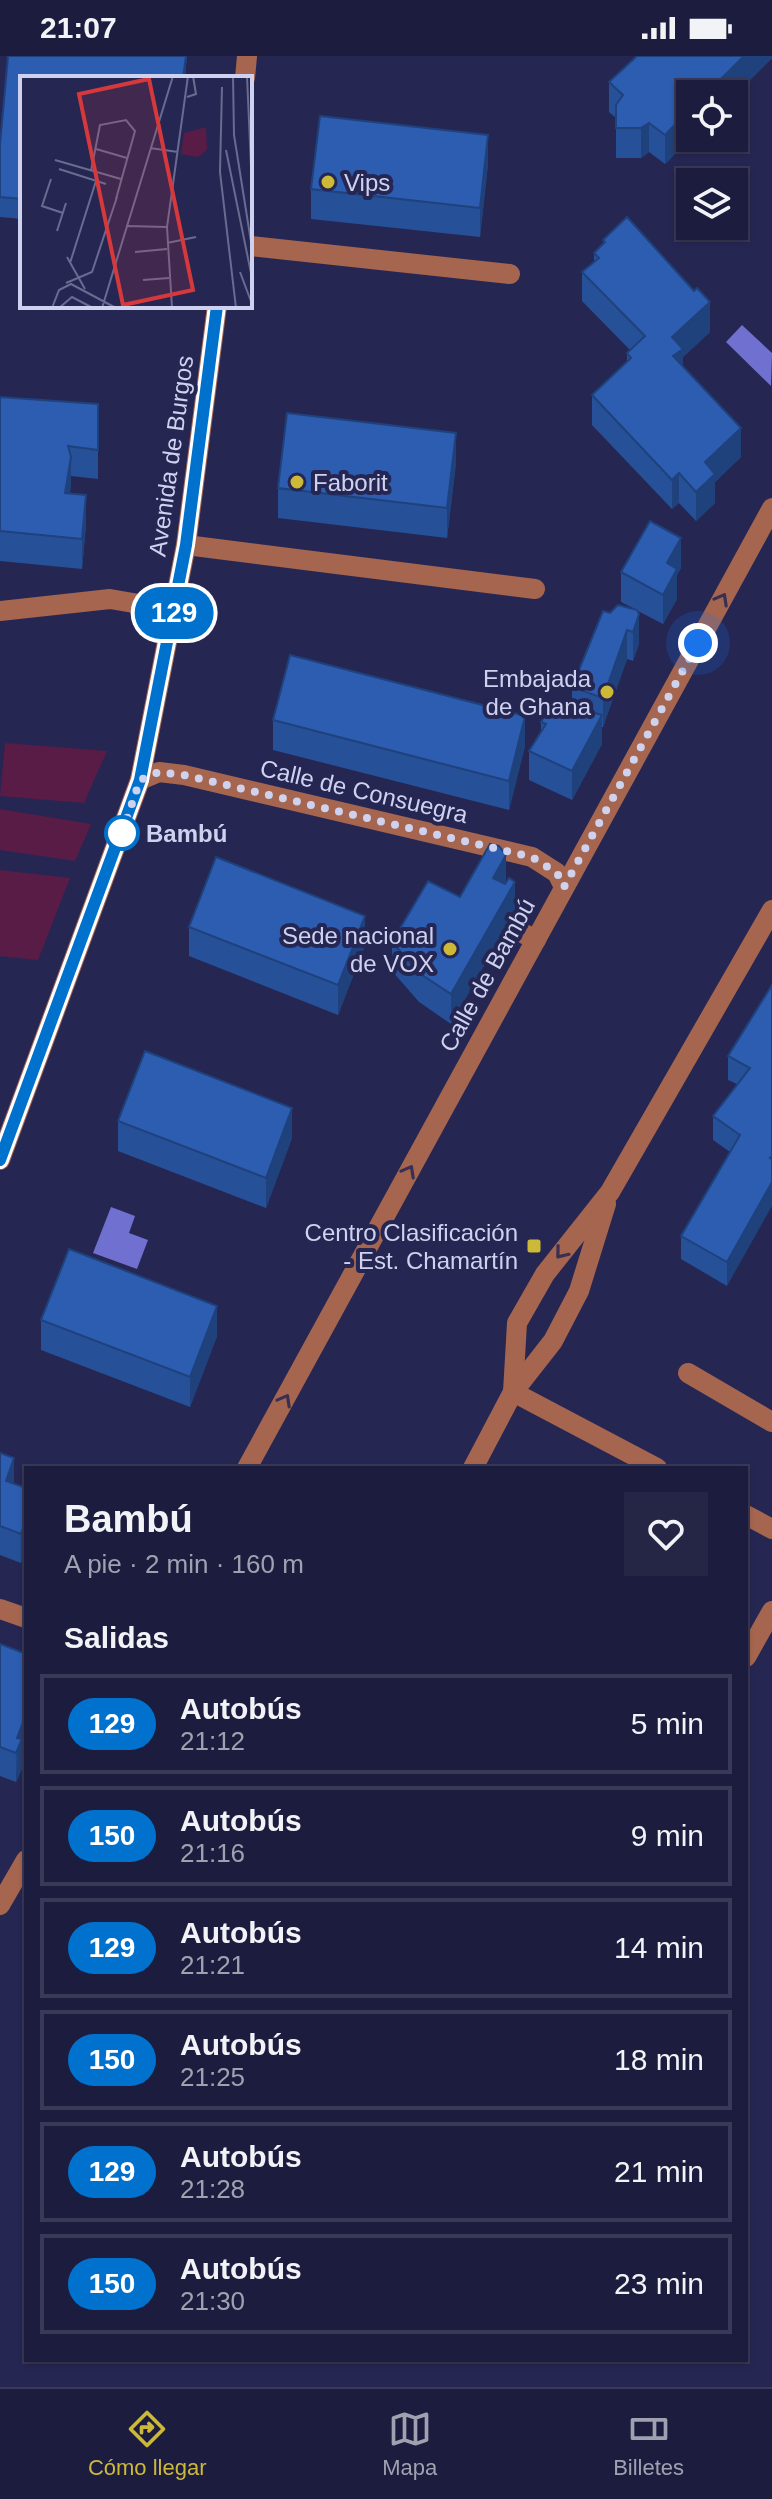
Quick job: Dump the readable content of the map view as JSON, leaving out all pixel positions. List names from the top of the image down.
{
  "streets": {
    "street": ["Avenida de Burgos", "Calle de Consuegra", "Calle de Bambú"]
  },
  "crossings": [
    ["Avenida de Burgos", "Calle de Consuegra"],
    ["Calle de Consuegra", "Calle de Bambú"]
  ],
  "one_way": ["Calle de Bambú"],
  "places": {
    "other": [
      "Vips",
      "Faborit",
      "Embajada de Ghana",
      "Bambú",
      "Sede nacional de VOX"
    ],
    "transit": ["Centro Clasificación - Est. Chamartín"]
  },
  "lines": ["bus line 129"],
  "page": {
    "status": "21:07",
    "on_map": "129",
    "heading": [
      ["Bambú", "A pie · 2 min · 160 m"],
      "Salidas"
    ],
    "list": [
      {
        "mark": "129",
        "name": "Autobús",
        "note": "21:12",
        "value": "5 min"
      },
      {
        "mark": "150",
        "name": "Autobús",
        "note": "21:16",
        "value": "9 min"
      },
      {
        "mark": "129",
        "name": "Autobús",
        "note": "21:21",
        "value": "14 min"
      },
      {
        "mark": "150",
        "name": "Autobús",
        "note": "21:25",
        "value": "18 min"
      },
      {
        "mark": "129",
        "name": "Autobús",
        "note": "21:28",
        "value": "21 min"
      },
      {
        "mark": "150",
        "name": "Autobús",
        "note": "21:30",
        "value": "23 min"
      }
    ],
    "tabs": ["Cómo llegar", "Mapa", "Billetes"]
  }
}
